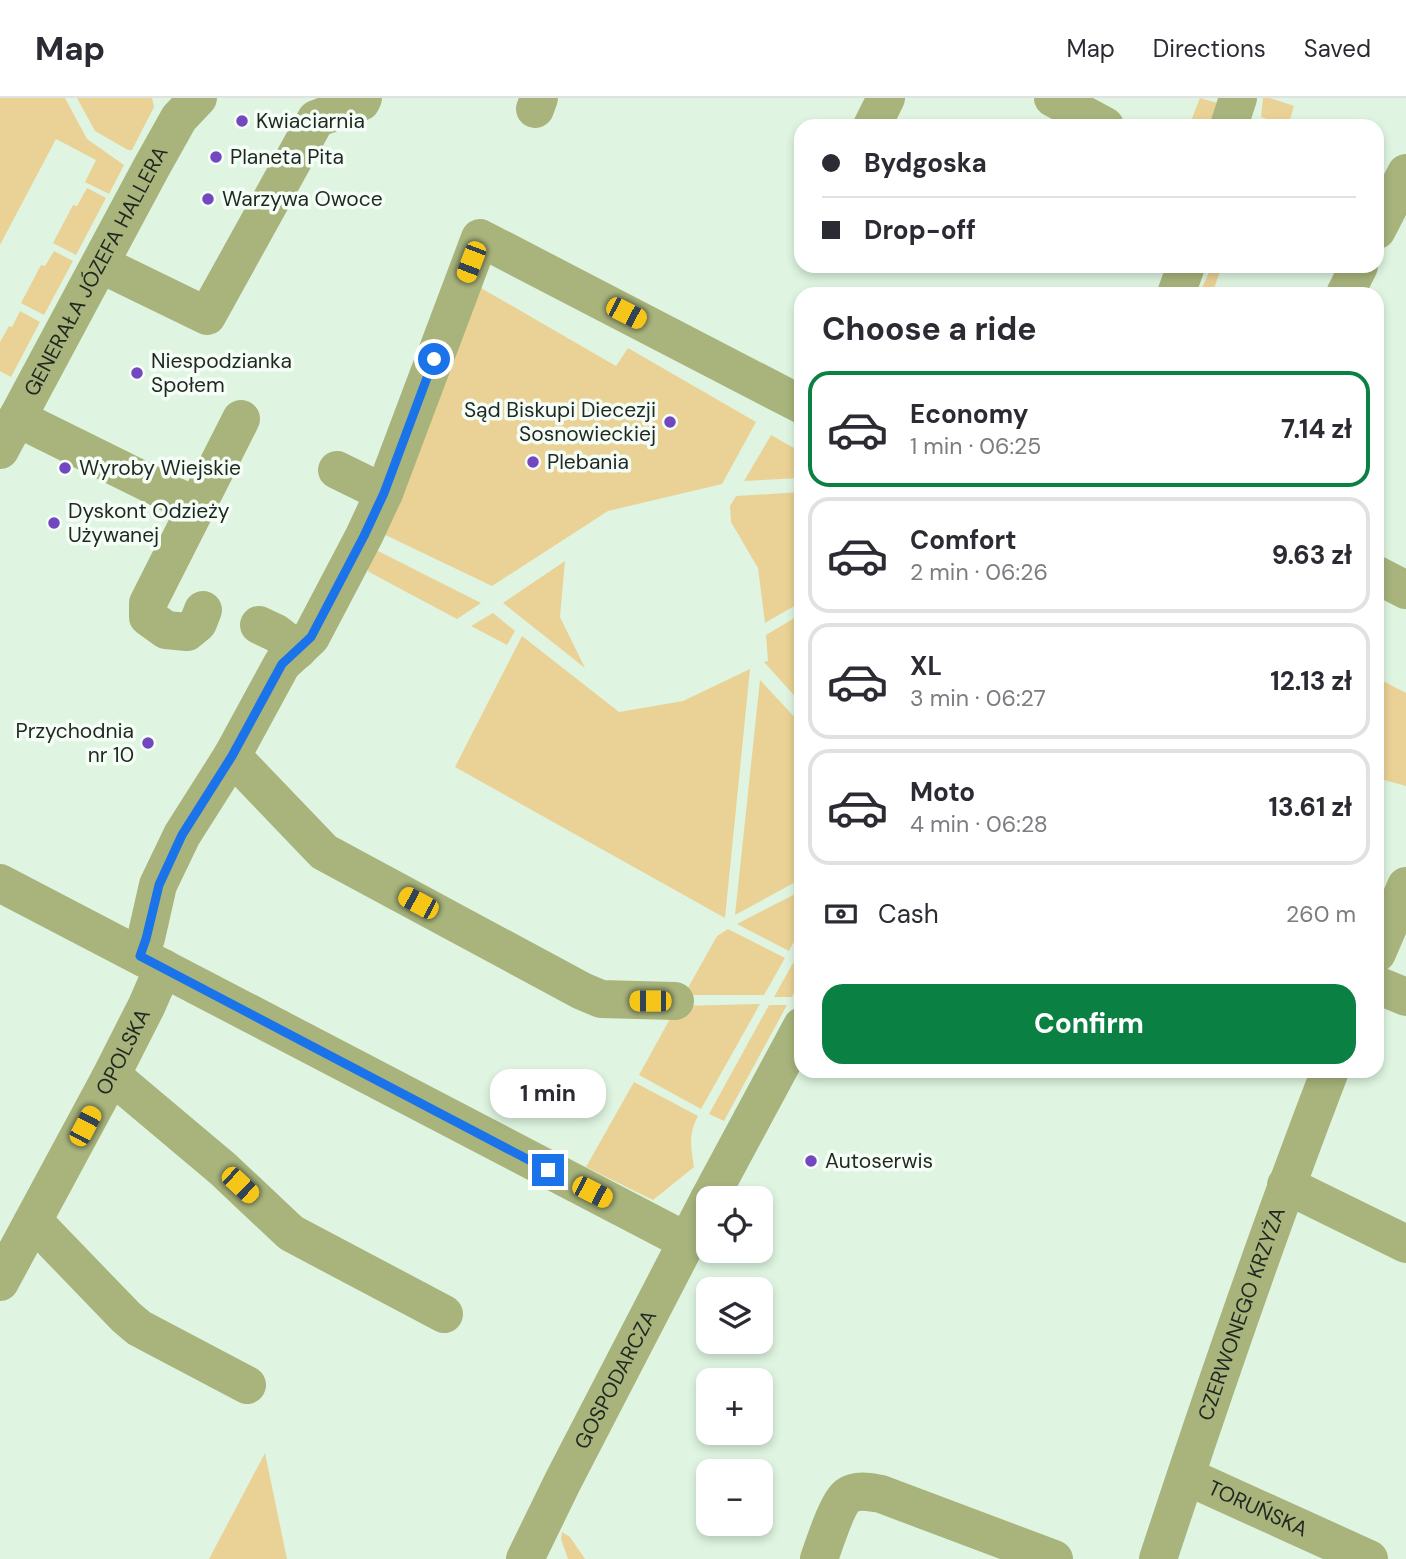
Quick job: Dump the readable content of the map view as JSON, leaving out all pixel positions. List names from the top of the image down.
{
  "streets": {
    "street": [
      "GENERAŁA JÓZEFA HALLERA",
      "OPOLSKA",
      "CZERWONEGO KRZYŻA",
      "GOSPODARCZA",
      "TORUŃSKA"
    ]
  },
  "crossings": [
    ["CZERWONEGO KRZYŻA", "TORUŃSKA"]
  ],
  "places": [
    "Kwiaciarnia",
    "Planeta Pita",
    "Warzywa Owoce",
    "Niespodzianka Społem",
    "Sąd Biskupi Diecezji Sosnowieckiej",
    "Plebania",
    "Wyroby Wiejskie",
    "Dyskont Odzieży Używanej",
    "Przychodnia nr 10",
    "Autoserwis"
  ],
  "page": {
    "header": "Map",
    "nav": ["Map", "Directions", "Saved"],
    "banner": ["Bydgoska", "Drop-off"],
    "heading": "Choose a ride",
    "list": [
      {
        "name": "Economy",
        "note": "1 min · 06:25",
        "value": "7.14 zł"
      },
      {
        "name": "Comfort",
        "note": "2 min · 06:26",
        "value": "9.63 zł"
      },
      {
        "name": "XL",
        "note": "3 min · 06:27",
        "value": "12.13 zł"
      },
      {
        "name": "Moto",
        "note": "4 min · 06:28",
        "value": "13.61 zł"
      }
    ],
    "pay": ["Cash", "260 m"],
    "buttons": "Confirm",
    "bubble": "1 min",
    "map_buttons": ["+", "−"]
  }
}
